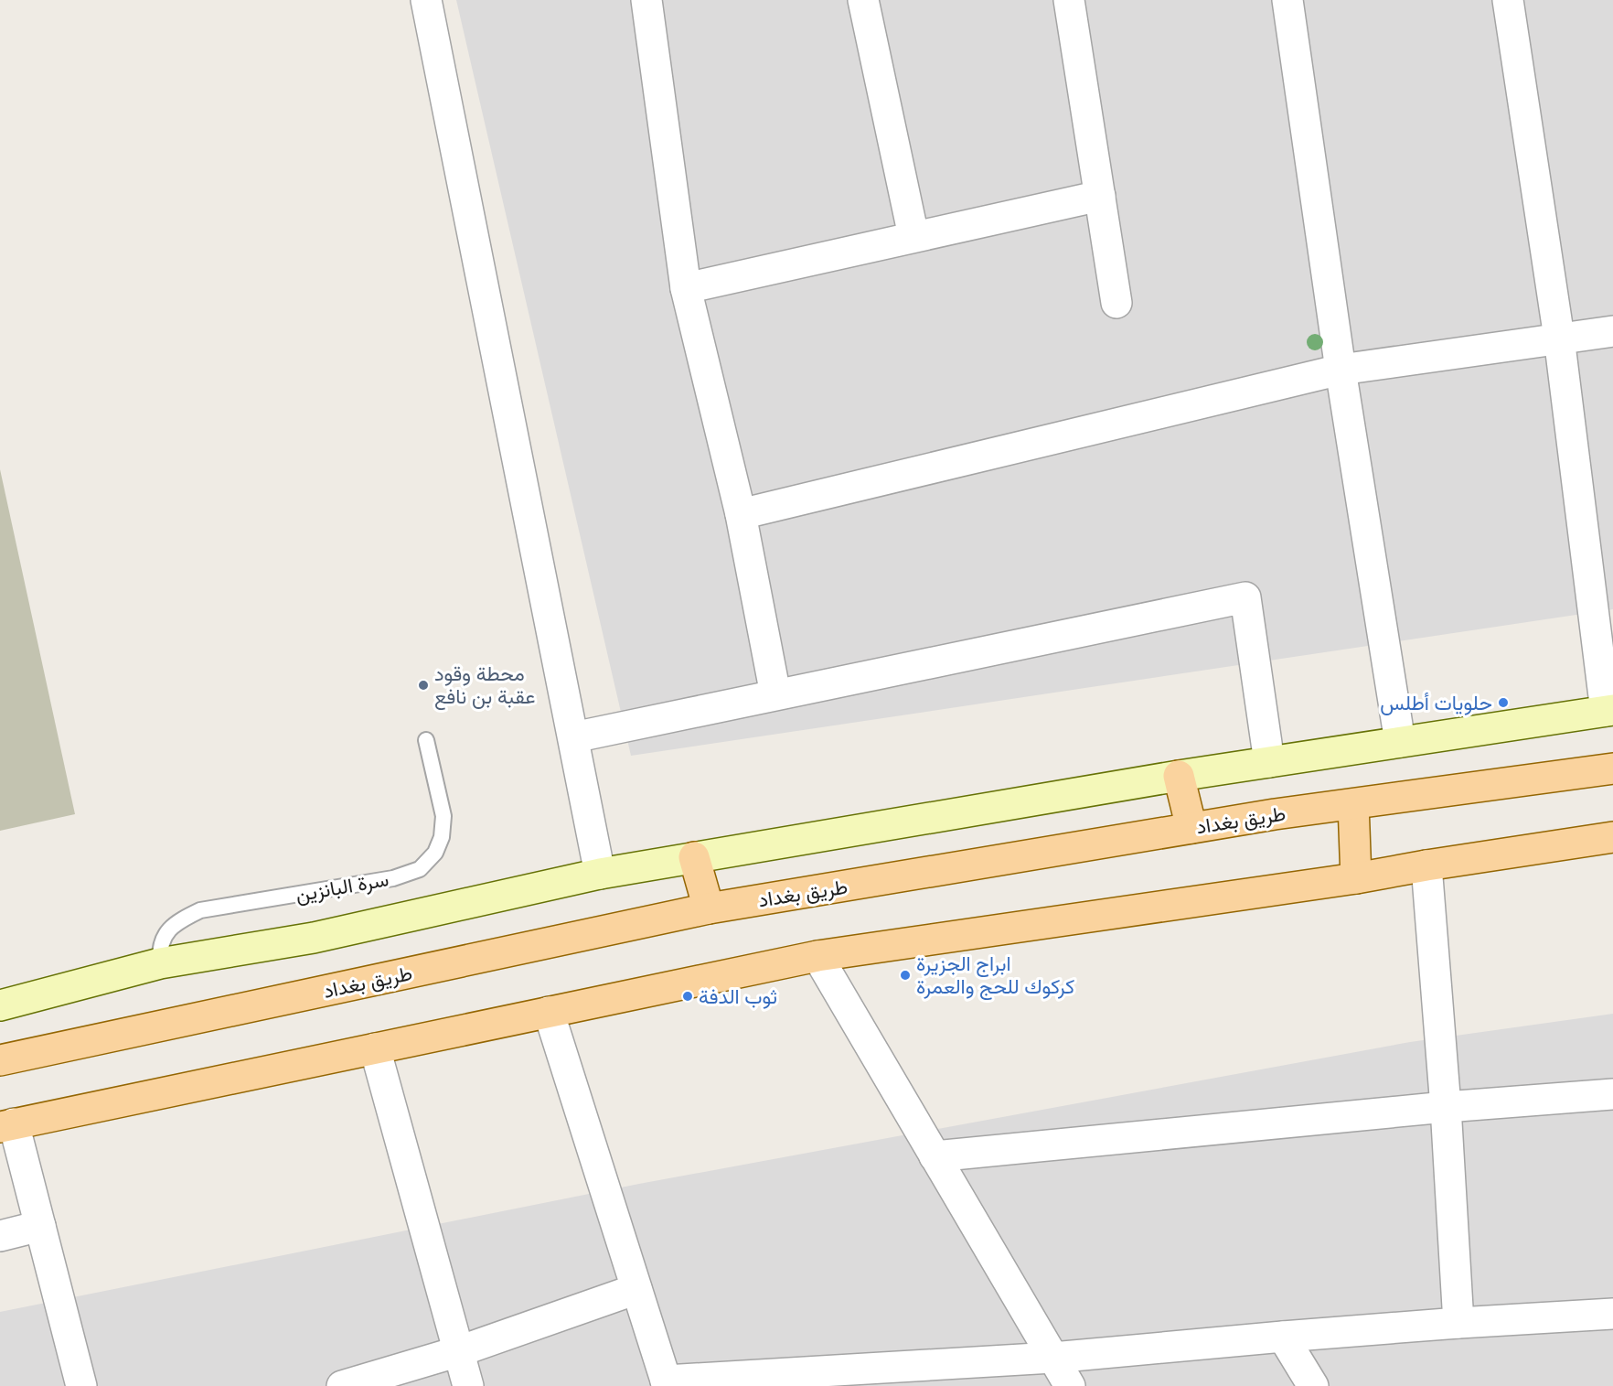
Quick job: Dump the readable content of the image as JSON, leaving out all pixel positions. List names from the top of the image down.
{
  "streets": {
    "main road": ["طريق بغداد", "سرة البانزين"]
  },
  "places": [
    "محطة وقود عقبة بن نافع",
    "حلويات أطلس",
    "ابراج الجزيرة كركوك للحج والعمرة",
    "ثوب الدفة"
  ]
}
